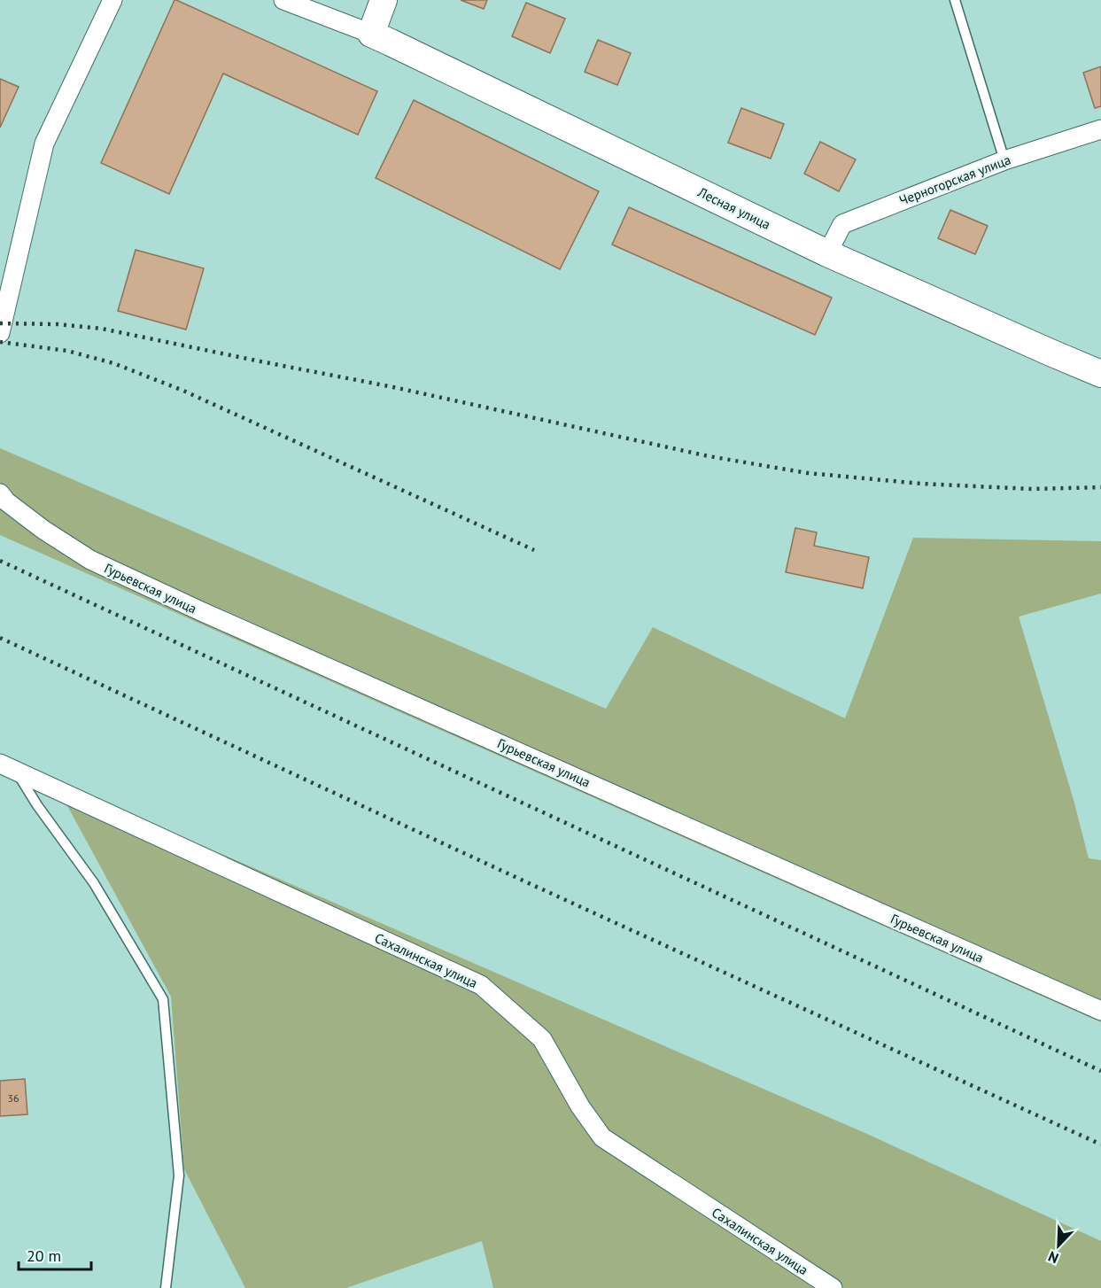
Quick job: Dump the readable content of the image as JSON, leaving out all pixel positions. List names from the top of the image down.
{
  "streets": {
    "main road": ["Лесная улица"],
    "street": ["Черногорская улица", "Гурьевская улица", "Сахалинская улица"]
  },
  "crossings": [
    ["Черногорская улица", "Лесная улица"]
  ],
  "house_numbers": ["36"],
  "scale_bar": "20 m",
  "north": "bottom left"
}
